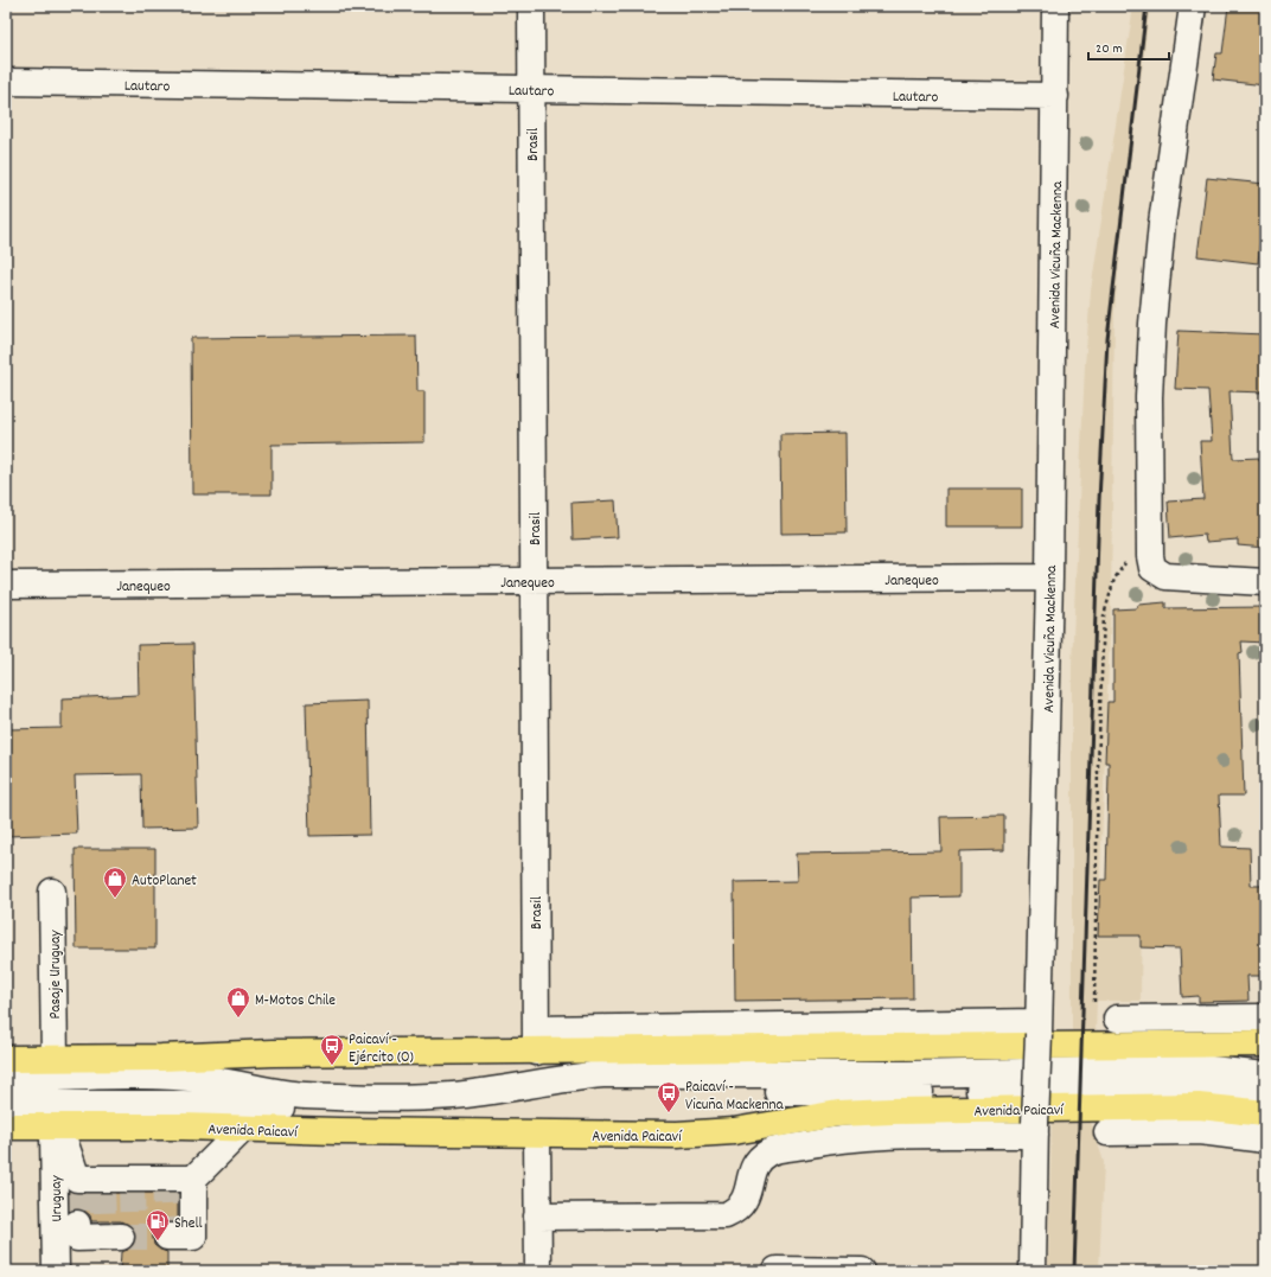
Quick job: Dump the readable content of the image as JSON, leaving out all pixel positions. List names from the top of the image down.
{
  "streets": {
    "main road": ["Avenida Paicaví"],
    "street": [
      "Lautaro",
      "Brasil",
      "Avenida Vicuña Mackenna",
      "Janequeo",
      "Pasaje Uruguay",
      "Uruguay"
    ]
  },
  "crossings": [
    ["Lautaro", "Brasil"],
    ["Lautaro", "Avenida Vicuña Mackenna"],
    ["Brasil", "Janequeo"],
    ["Avenida Vicuña Mackenna", "Janequeo"],
    ["Avenida Vicuña Mackenna", "Avenida Paicaví"],
    ["Avenida Paicaví", "Uruguay"]
  ],
  "places": {
    "shop": ["AutoPlanet", "M-Motos Chile"],
    "bus stop": ["Paicaví - Ejército (O)", "Paicaví - Vicuña Mackenna"],
    "fuel station": ["Shell"]
  },
  "scale_bar": "20 m"
}
